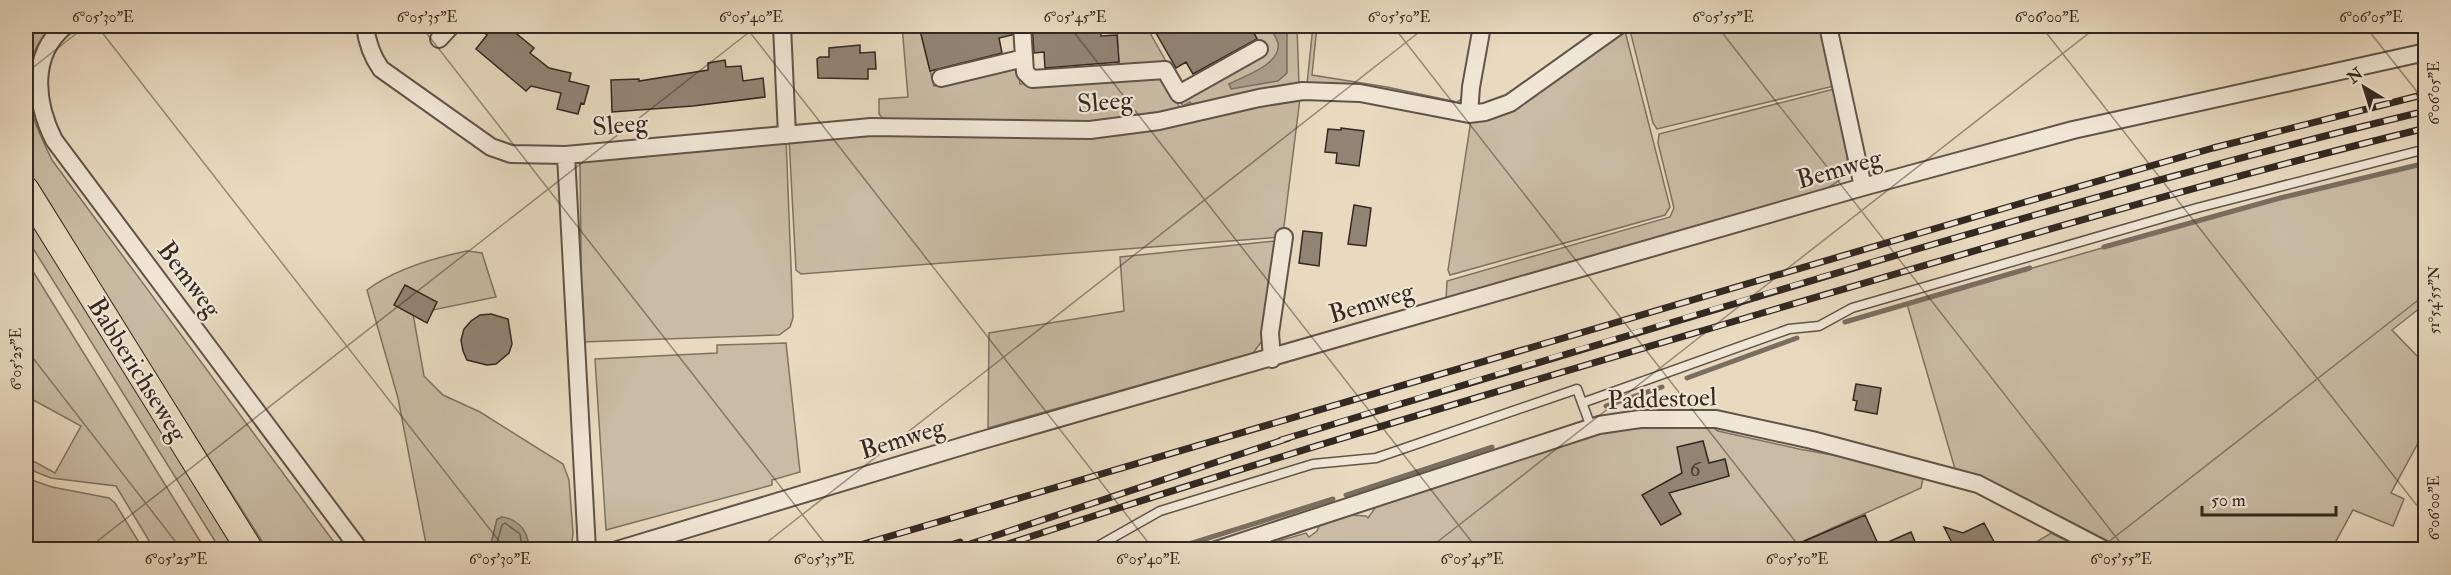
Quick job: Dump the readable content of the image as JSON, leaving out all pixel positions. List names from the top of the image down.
{
  "streets": {
    "main road": ["Babberichseweg"],
    "street": ["Sleeg", "Bemweg", "Paddestoel"]
  },
  "house_numbers": ["6"],
  "scale_bar": "50 m",
  "north": "top left",
  "coordinates": [
    "6°05'30\"E",
    "6°05'35\"E",
    "6°05'40\"E",
    "6°05'45\"E",
    "6°05'50\"E",
    "6°05'55\"E",
    "6°06'00\"E",
    "6°06'05\"E",
    "51°54'55\"N",
    "6°05'25\"E"
  ]
}
